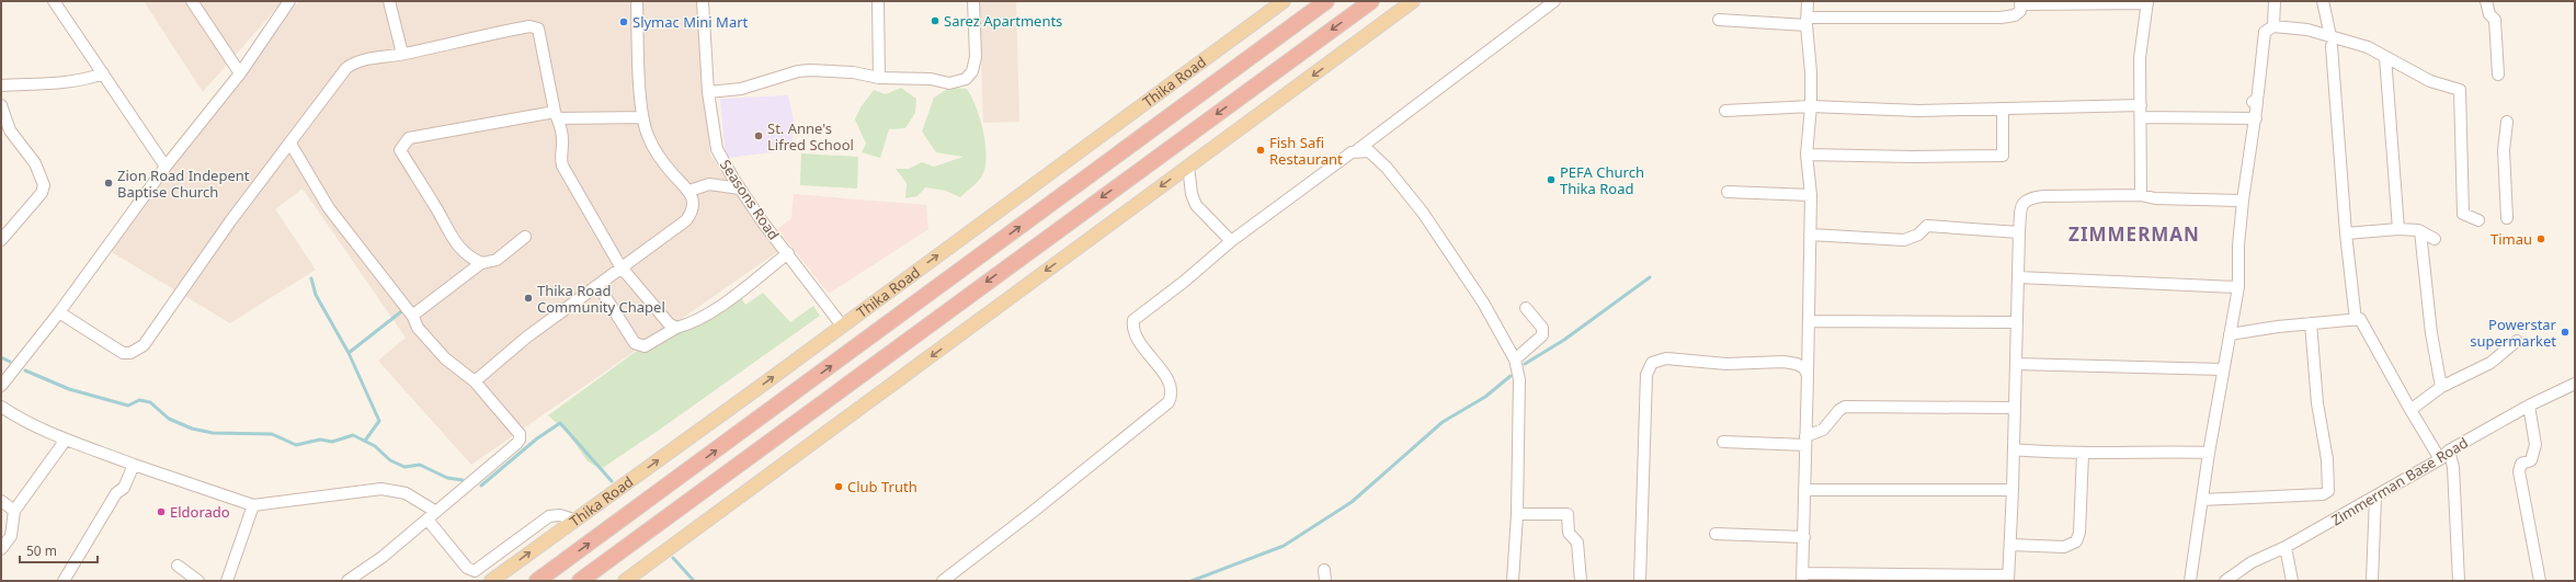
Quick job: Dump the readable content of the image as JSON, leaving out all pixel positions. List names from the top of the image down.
{
  "streets": {
    "highway": ["Thika Road"],
    "street": ["Seasons Road", "Zimmerman Base Road"]
  },
  "crossings": [
    ["Thika Road", "Seasons Road"]
  ],
  "districts": ["ZIMMERMAN"],
  "places": [
    "Sarez Apartments",
    "Slymac Mini Mart",
    "St. Anne's Lifred School",
    "Fish Safi Restaurant",
    "PEFA Church Thika Road",
    "Zion Road Indepent Baptise Church",
    "Timau",
    "Thika Road Community Chapel",
    "Powerstar supermarket",
    "Club Truth",
    "Eldorado"
  ],
  "scale_bar": "50 m"
}
